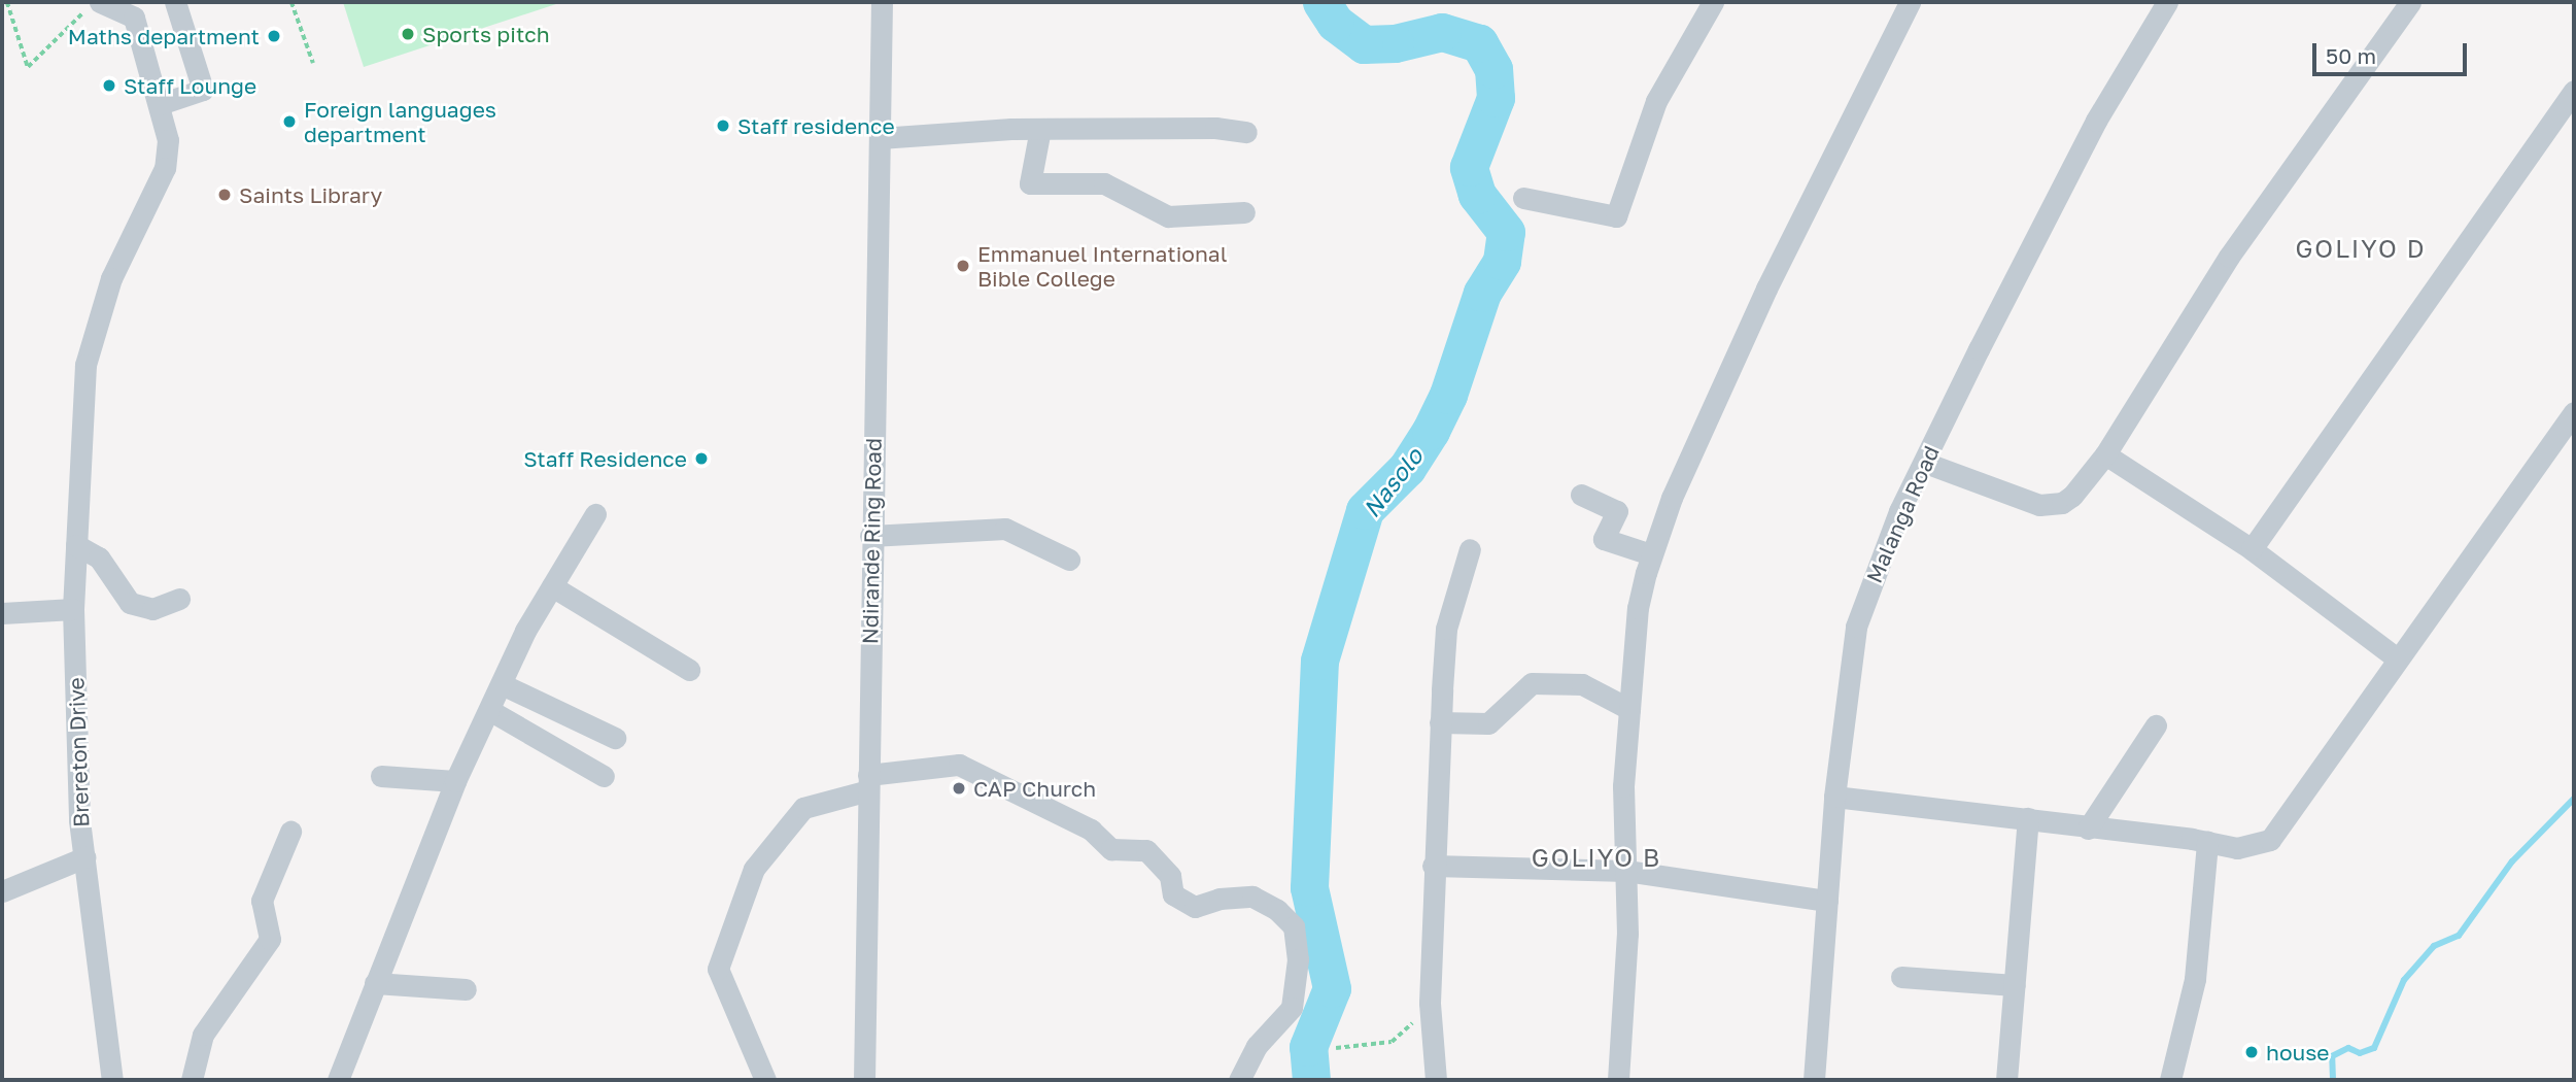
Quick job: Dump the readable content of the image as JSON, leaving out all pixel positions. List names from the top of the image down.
{
  "streets": {
    "street": ["Malanga Road", "Ndirande Ring Road", "Brereton Drive"]
  },
  "districts": ["GOLIYO D", "GOLIYO B"],
  "water": ["Nasolo"],
  "places": [
    "Sports pitch",
    "Maths department",
    "Staff Lounge",
    "Foreign languages department",
    "Staff residence",
    "Saints Library",
    "Emmanuel International Bible College",
    "Staff Residence",
    "CAP Church",
    "house"
  ],
  "scale_bar": "50 m"
}
